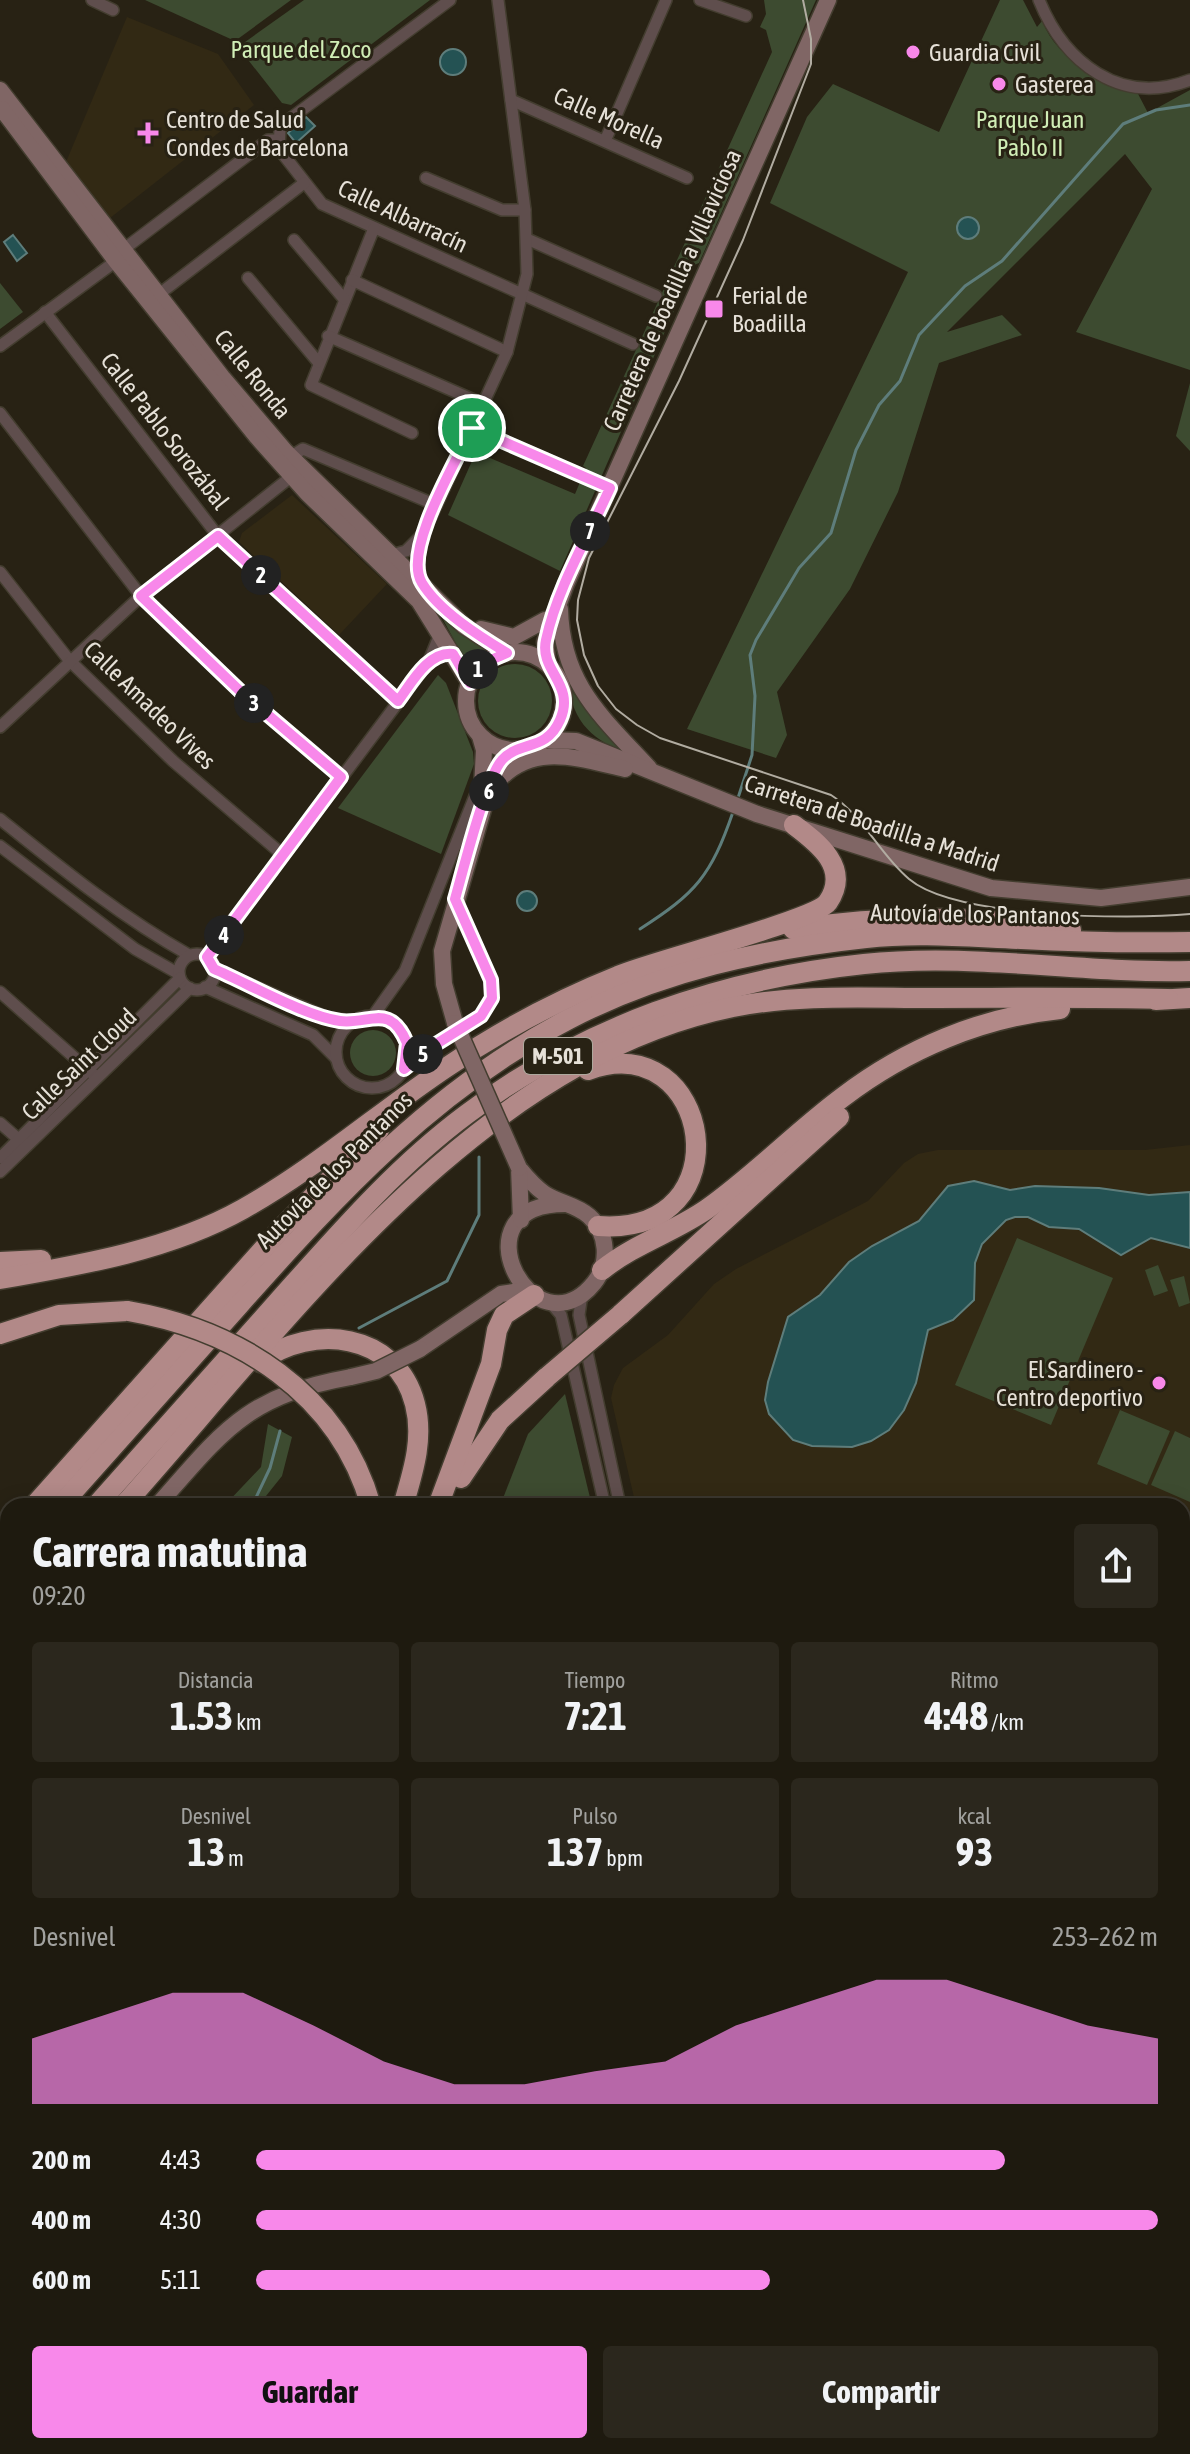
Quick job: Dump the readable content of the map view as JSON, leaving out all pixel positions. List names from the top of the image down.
{
  "streets": {
    "highway": ["Autovía de los Pantanos", "M-501"],
    "street": [
      "Calle Morella",
      "Calle Albarracín",
      "Carretera de Boadilla a Villaviciosa",
      "Calle Ronda",
      "Calle Pablo Sorozábal",
      "Calle Amadeo Vives",
      "Carretera de Boadilla a Madrid",
      "Calle Saint Cloud"
    ]
  },
  "crossings": [
    ["Carretera de Boadilla a Villaviciosa", "Calle Ronda"],
    ["Carretera de Boadilla a Villaviciosa", "Carretera de Boadilla a Madrid"],
    ["Calle Ronda", "Carretera de Boadilla a Madrid"]
  ],
  "parks": ["Parque del Zoco", "Parque Juan Pablo II"],
  "places": {
    "other": ["Guardia Civil", "Gasterea", "El Sardinero - Centro deportivo"],
    "health": ["Centro de Salud Condes de Barcelona"],
    "transit": ["Ferial de Boadilla"]
  },
  "page": {
    "pins": [
      "7",
      "2",
      "1",
      "3",
      "6",
      "4",
      "5"
    ],
    "heading": ["Carrera matutina", "09:20"],
    "stats": [
      ["Distancia", "1.53 km"],
      ["Tiempo", "7:21"],
      ["Ritmo", "4:48 /km"],
      ["Desnivel", "13 m"],
      ["Pulso", "137 bpm"],
      ["kcal", "93"]
    ],
    "chart": ["Desnivel", "253–262 m"],
    "list": [
      {
        "name": "200 m",
        "note": "4:43"
      },
      {
        "name": "400 m",
        "note": "4:30"
      },
      {
        "name": "600 m",
        "note": "5:11"
      }
    ],
    "buttons": ["Guardar", "Compartir"]
  }
}
